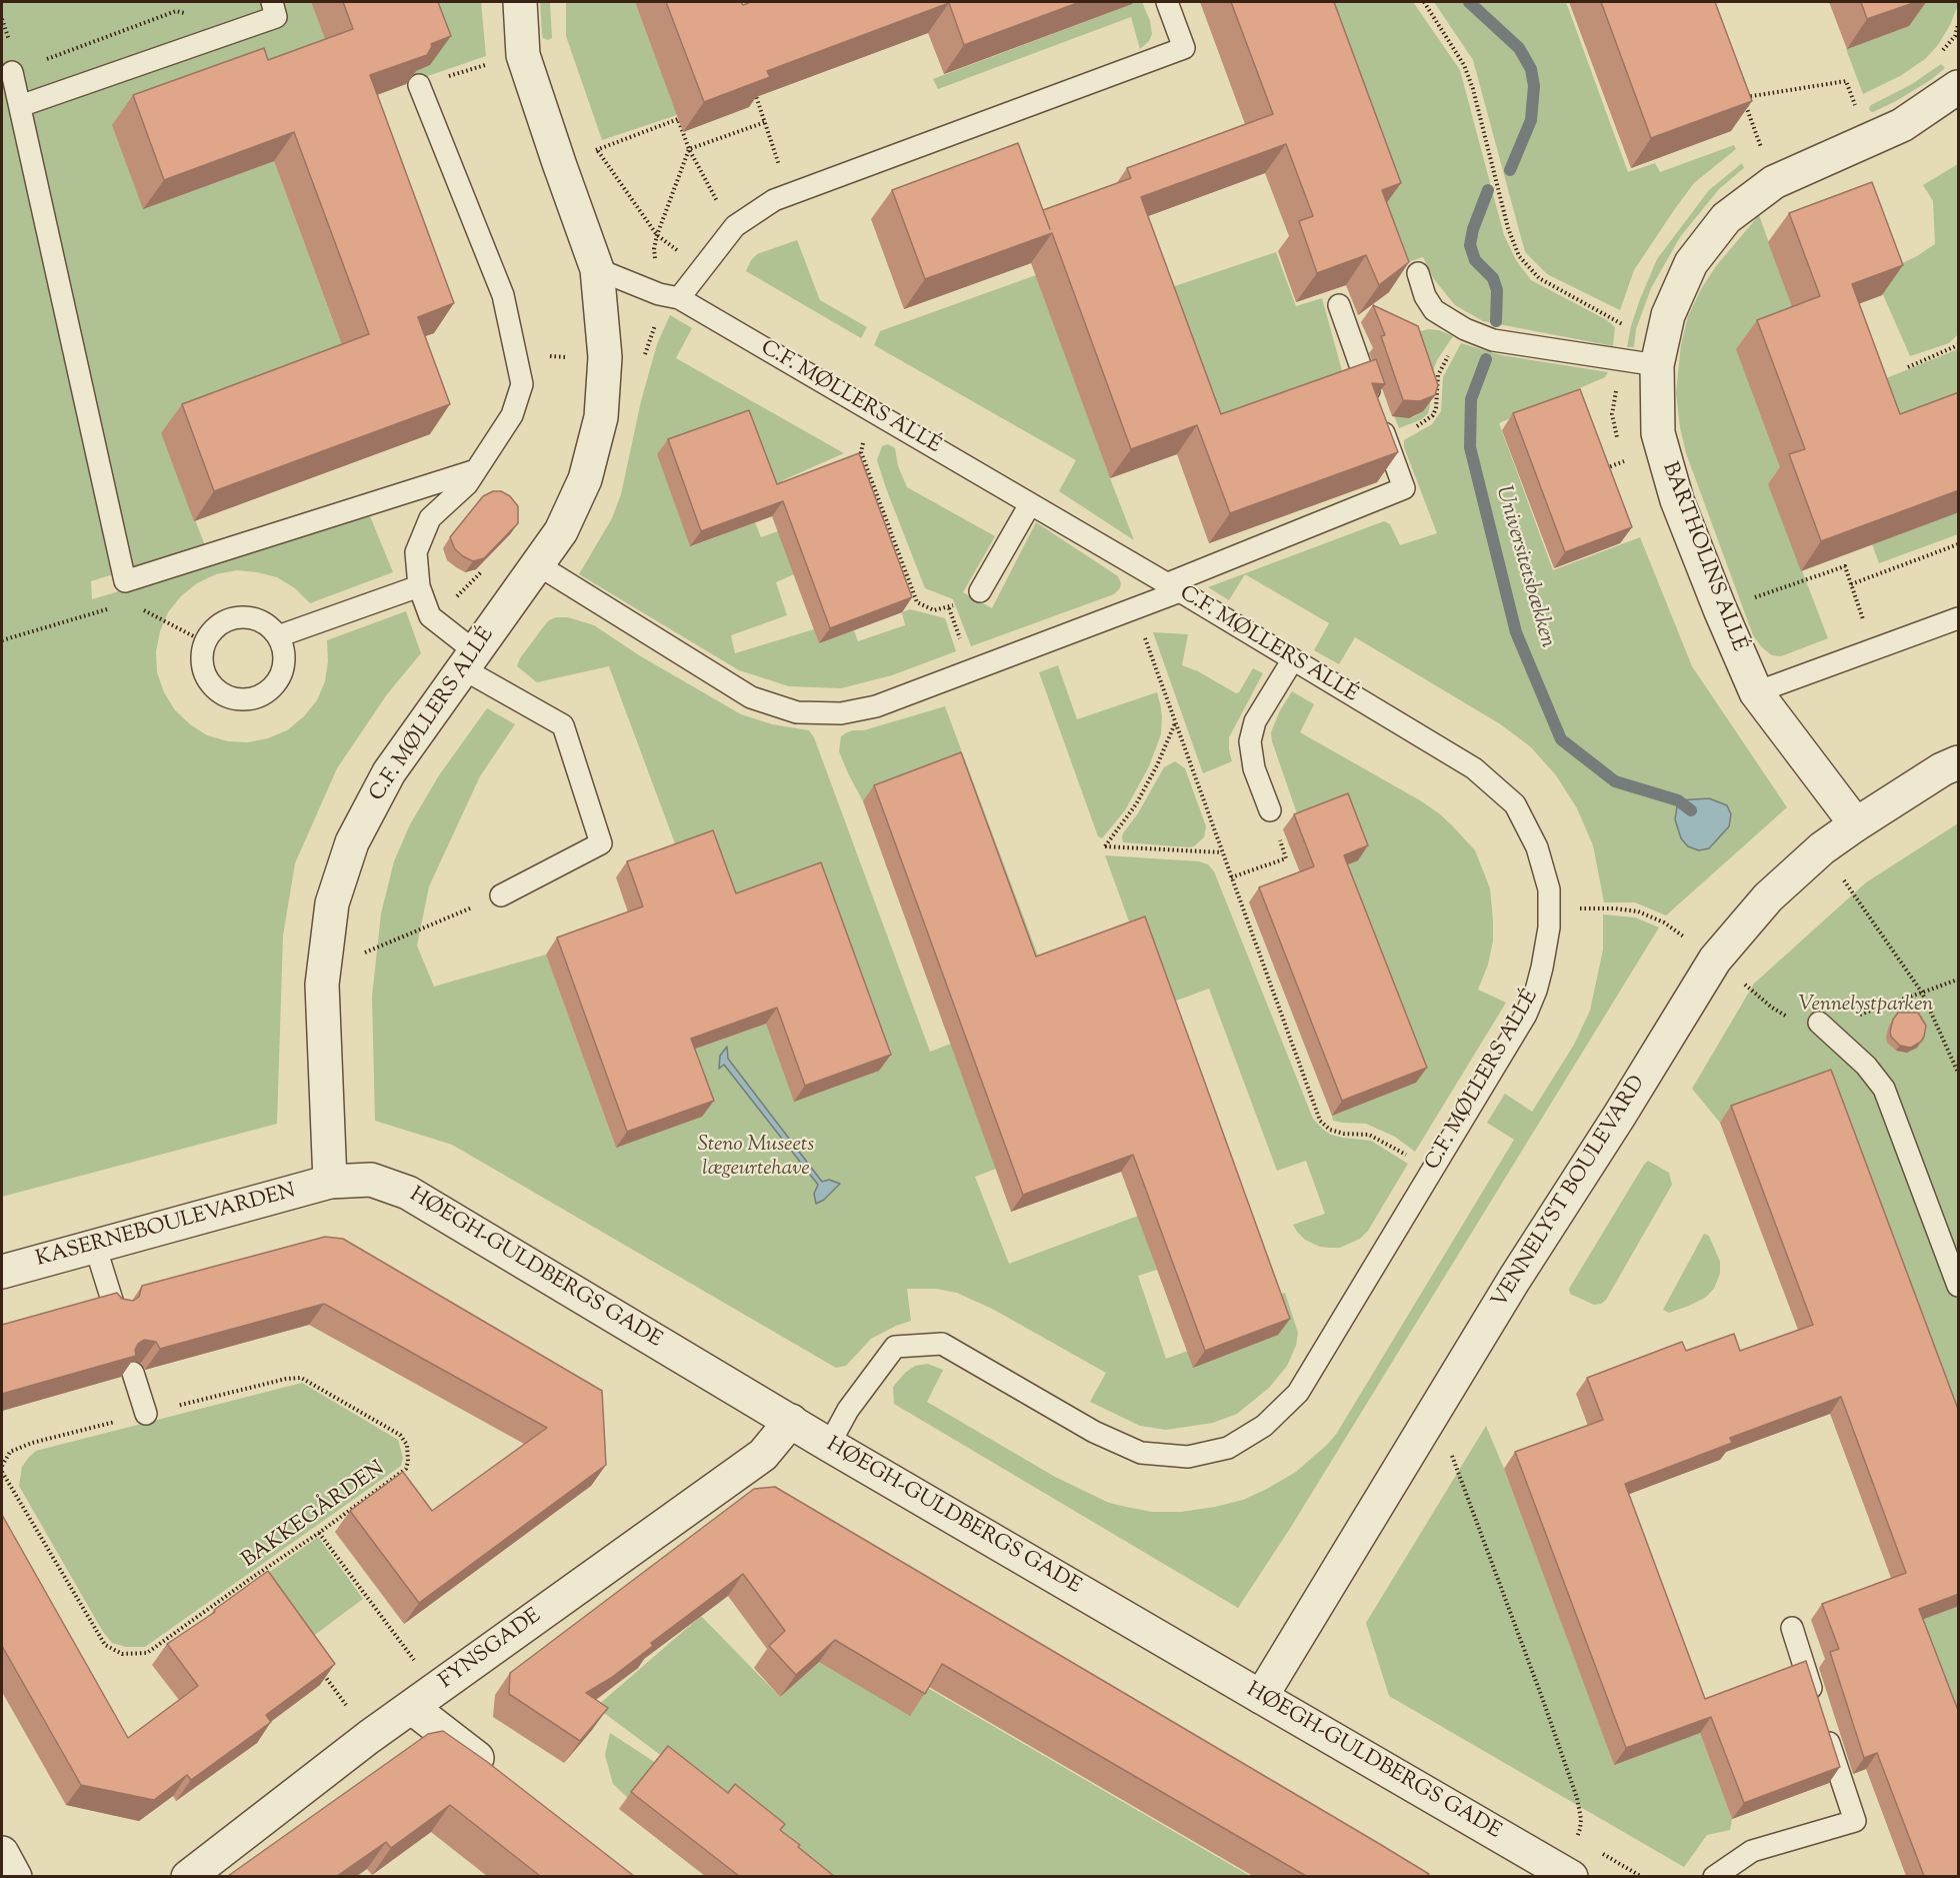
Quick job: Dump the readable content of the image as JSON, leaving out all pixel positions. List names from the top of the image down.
{
  "streets": {
    "street": [
      "C.F. MØLLERS ALLÉ",
      "BARTHOLINS ALLÉ",
      "VENNELYST BOULEVARD",
      "KASERNEBOULEVARDEN",
      "HØEGH-GULDBERGS GADE",
      "FYNSGADE"
    ],
    "path": ["BAKKEGÅRDEN"]
  },
  "crossings": [
    ["C.F. MØLLERS ALLÉ", "KASERNEBOULEVARDEN"],
    ["C.F. MØLLERS ALLÉ", "HØEGH-GULDBERGS GADE"],
    ["BARTHOLINS ALLÉ", "VENNELYST BOULEVARD"],
    ["VENNELYST BOULEVARD", "HØEGH-GULDBERGS GADE"],
    ["KASERNEBOULEVARDEN", "HØEGH-GULDBERGS GADE"],
    ["HØEGH-GULDBERGS GADE", "FYNSGADE"]
  ],
  "water": ["Universitetsbækken"],
  "parks": ["Vennelystparken", "Steno Museets lægeurtehave"]
}
